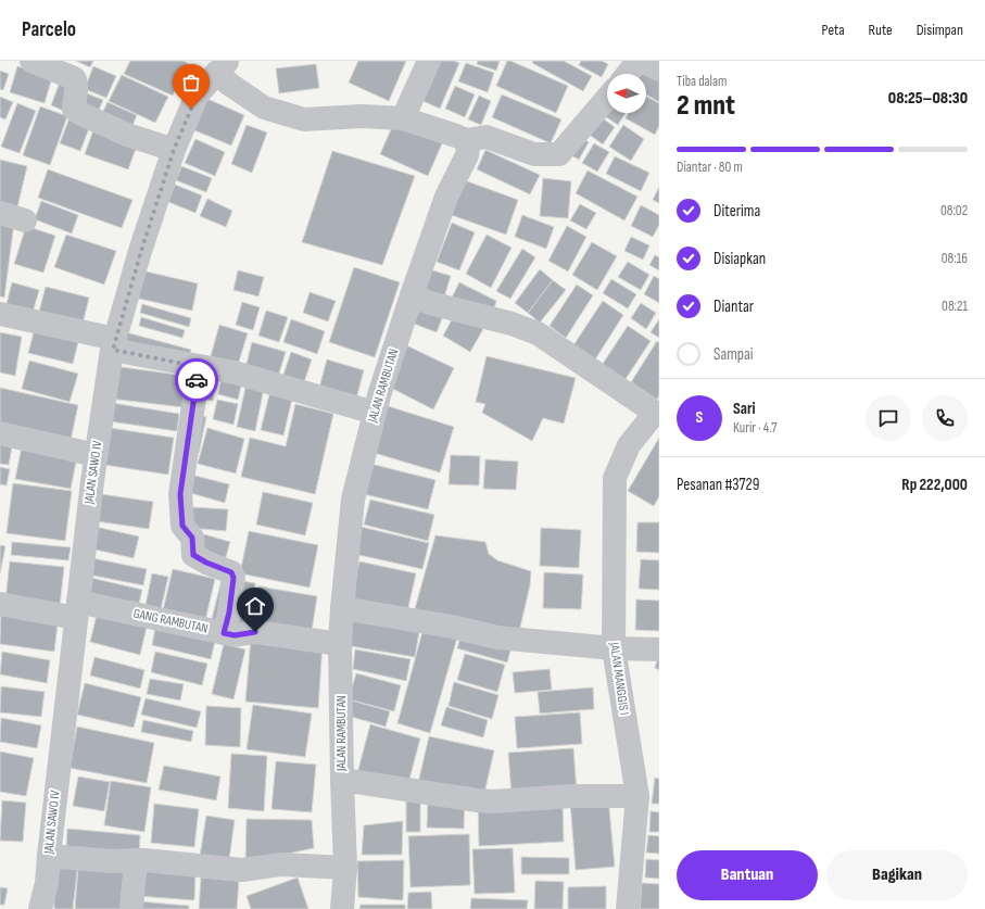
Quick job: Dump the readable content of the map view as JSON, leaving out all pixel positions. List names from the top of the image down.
{
  "streets": {
    "street": [
      "JALAN RAMBUTAN",
      "JALAN SAWO IV",
      "GANG RAMBUTAN",
      "JALAN MANGGIS I"
    ]
  },
  "crossings": [
    ["JALAN RAMBUTAN", "GANG RAMBUTAN"],
    ["JALAN SAWO IV", "GANG RAMBUTAN"]
  ],
  "north": "left",
  "page": {
    "header": "Parcelo",
    "nav": ["Peta", "Rute", "Disimpan"],
    "heading": ["2 mnt", "Tiba dalam", "08:25–08:30"],
    "panel": [
      "Sari",
      "Kurir · 4.7",
      "Pesanan #3729",
      "Rp 222,000"
    ],
    "bar": "Diantar · 80 m",
    "list": [
      ["Diterima", "08:02"],
      ["Disiapkan", "08:16"],
      ["Diantar", "08:21"],
      "Sampai"
    ],
    "round": "S",
    "buttons": ["Bantuan", "Bagikan"]
  }
}
